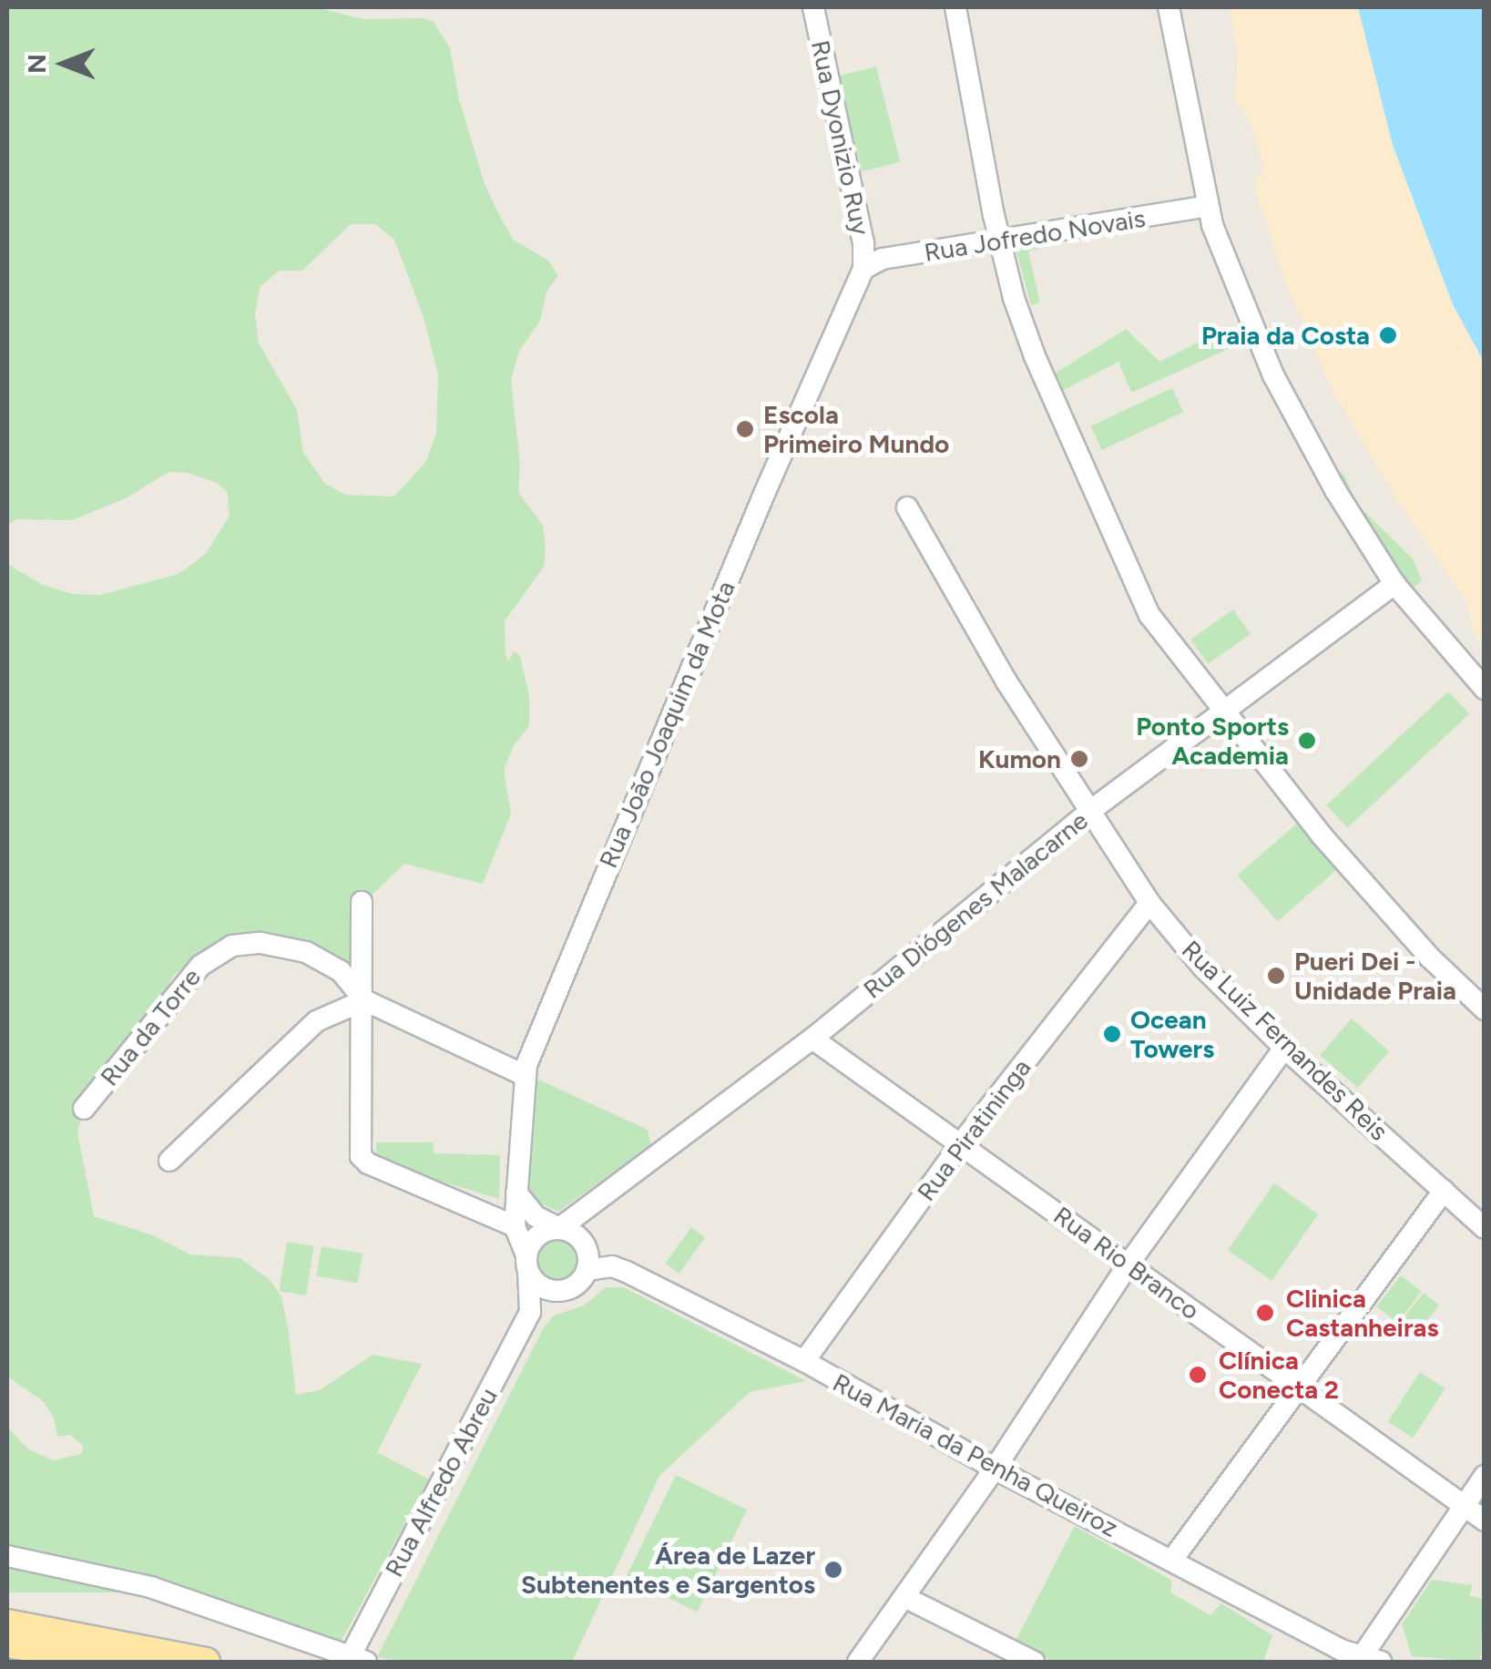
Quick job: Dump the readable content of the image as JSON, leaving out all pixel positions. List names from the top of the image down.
{
  "streets": {
    "street": [
      "Rua Dyonizio Ruy",
      "Rua Jofredo Novais",
      "Rua João Joaquim da Mota",
      "Rua Diógenes Malacarne",
      "Rua da Torre",
      "Rua Luiz Fernandes Reis",
      "Rua Piratininga",
      "Rua Rio Branco",
      "Rua Maria da Penha Queiroz",
      "Rua Alfredo Abreu"
    ]
  },
  "crossings": [
    ["Rua Dyonizio Ruy", "Rua Jofredo Novais"],
    ["Rua Dyonizio Ruy", "Rua João Joaquim da Mota"],
    ["Rua Jofredo Novais", "Rua João Joaquim da Mota"],
    ["Rua Diógenes Malacarne", "Rua Luiz Fernandes Reis"],
    ["Rua Diógenes Malacarne", "Rua Rio Branco"],
    ["Rua Diógenes Malacarne", "Rua Maria da Penha Queiroz"],
    ["Rua Luiz Fernandes Reis", "Rua Piratininga"],
    ["Rua Piratininga", "Rua Rio Branco"],
    ["Rua Piratininga", "Rua Maria da Penha Queiroz"]
  ],
  "places": [
    "Praia da Costa",
    "Escola Primeiro Mundo",
    "Ponto Sports Academia",
    "Kumon",
    "Pueri Dei - Unidade Praia",
    "Ocean Towers",
    "Clinica Castanheiras",
    "Clínica Conecta 2",
    "Área de Lazer Subtenentes e Sargentos"
  ],
  "north": "left"
}
